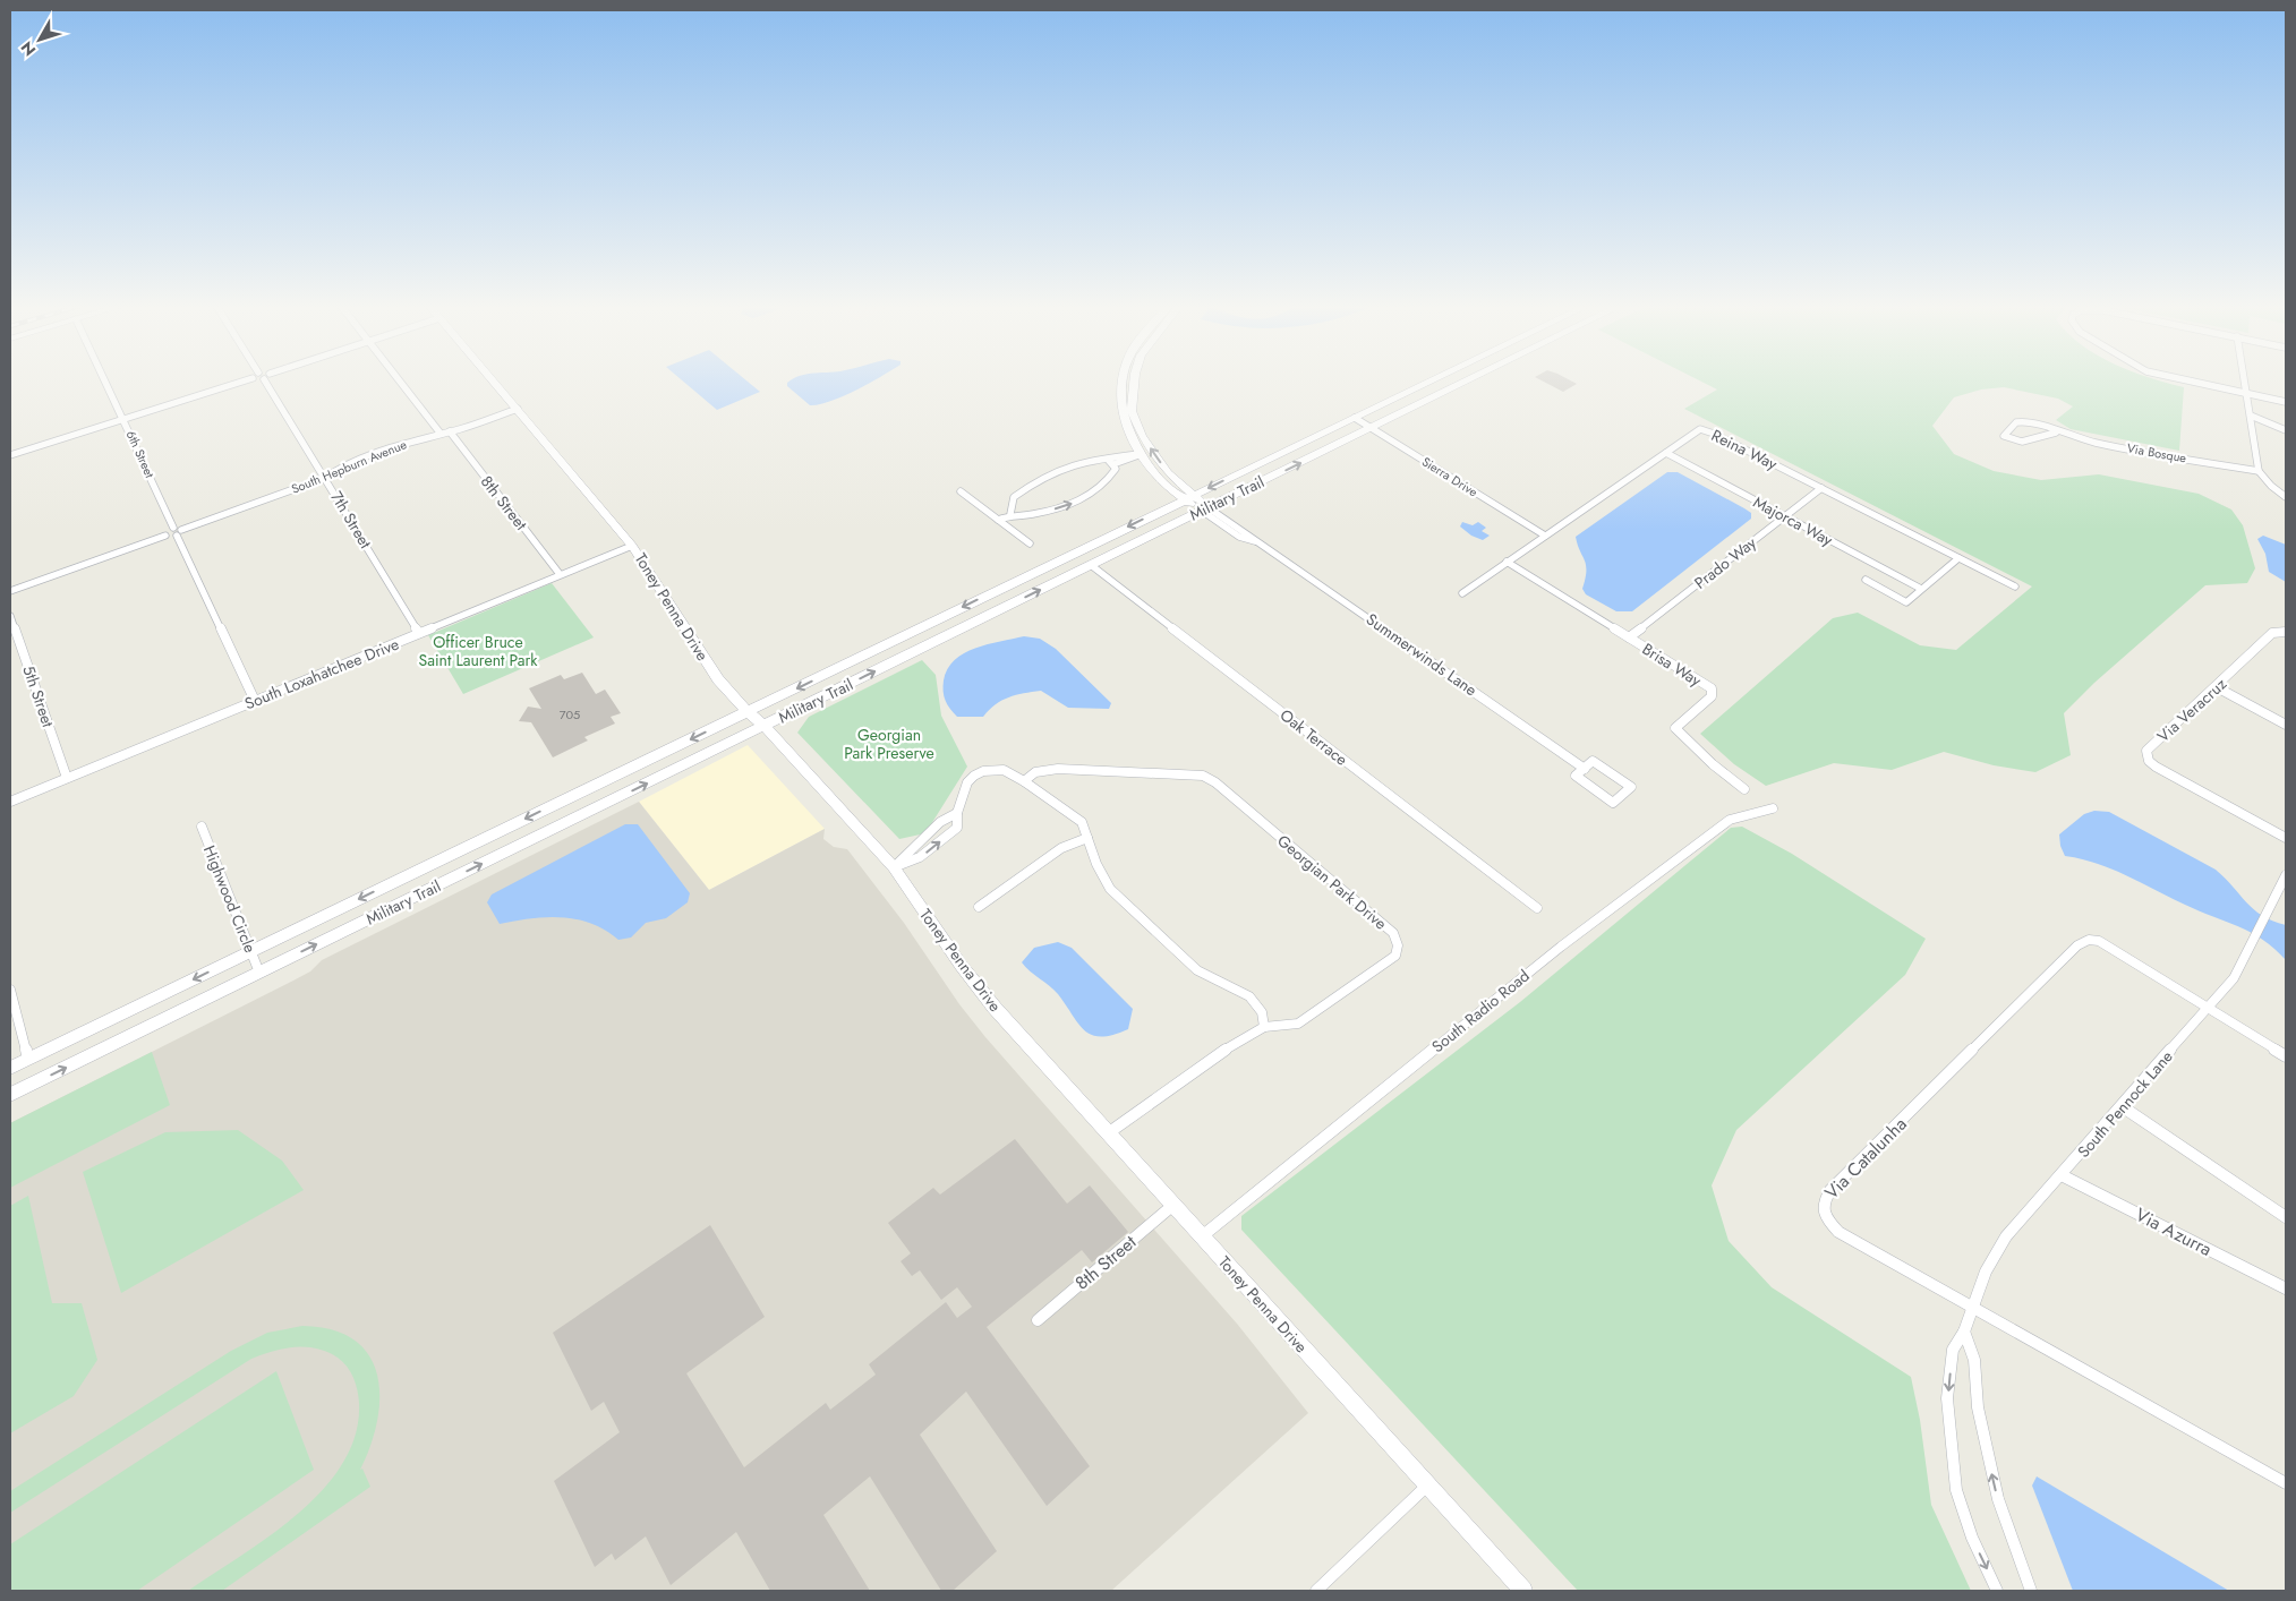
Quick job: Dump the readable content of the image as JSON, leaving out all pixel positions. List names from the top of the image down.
{
  "streets": {
    "main road": ["Military Trail", "Toney Penna Drive"],
    "street": [
      "Reina Way",
      "Via Bosque",
      "6th Street",
      "South Hepburn Avenue",
      "Sierra Drive",
      "8th Street",
      "7th Street",
      "Majorca Way",
      "Prado Way",
      "Summerwinds Lane",
      "Brisa Way",
      "South Loxahatchee Drive",
      "5th Street",
      "Via Veracruz",
      "Oak Terrace",
      "Georgian Park Drive",
      "Highwood Circle",
      "South Radio Road",
      "South Pennock Lane",
      "Via Catalunha",
      "Via Azurra"
    ]
  },
  "crossings": [
    ["Reina Way", "Sierra Drive"],
    ["Reina Way", "Majorca Way"],
    ["Reina Way", "Prado Way"],
    ["Reina Way", "Brisa Way"],
    ["6th Street", "South Hepburn Avenue"],
    ["6th Street", "South Loxahatchee Drive"],
    ["South Hepburn Avenue", "8th Street"],
    ["South Hepburn Avenue", "7th Street"],
    ["South Hepburn Avenue", "Toney Penna Drive"],
    ["Sierra Drive", "Military Trail"],
    ["Military Trail", "Toney Penna Drive"],
    ["Military Trail", "Summerwinds Lane"],
    ["Military Trail", "Oak Terrace"],
    ["Military Trail", "Highwood Circle"],
    ["8th Street", "Toney Penna Drive"],
    ["8th Street", "South Loxahatchee Drive"],
    ["7th Street", "South Loxahatchee Drive"],
    ["Majorca Way", "Prado Way"],
    ["Prado Way", "Brisa Way"],
    ["Toney Penna Drive", "South Loxahatchee Drive"],
    ["Toney Penna Drive", "Georgian Park Drive"],
    ["Toney Penna Drive", "South Radio Road"],
    ["South Loxahatchee Drive", "5th Street"],
    ["South Pennock Lane", "Via Catalunha"],
    ["South Pennock Lane", "Via Azurra"]
  ],
  "parks": ["Officer Bruce Saint Laurent Park", "Georgian Park Preserve"],
  "house_numbers": ["705"],
  "north": "bottom left"
}
